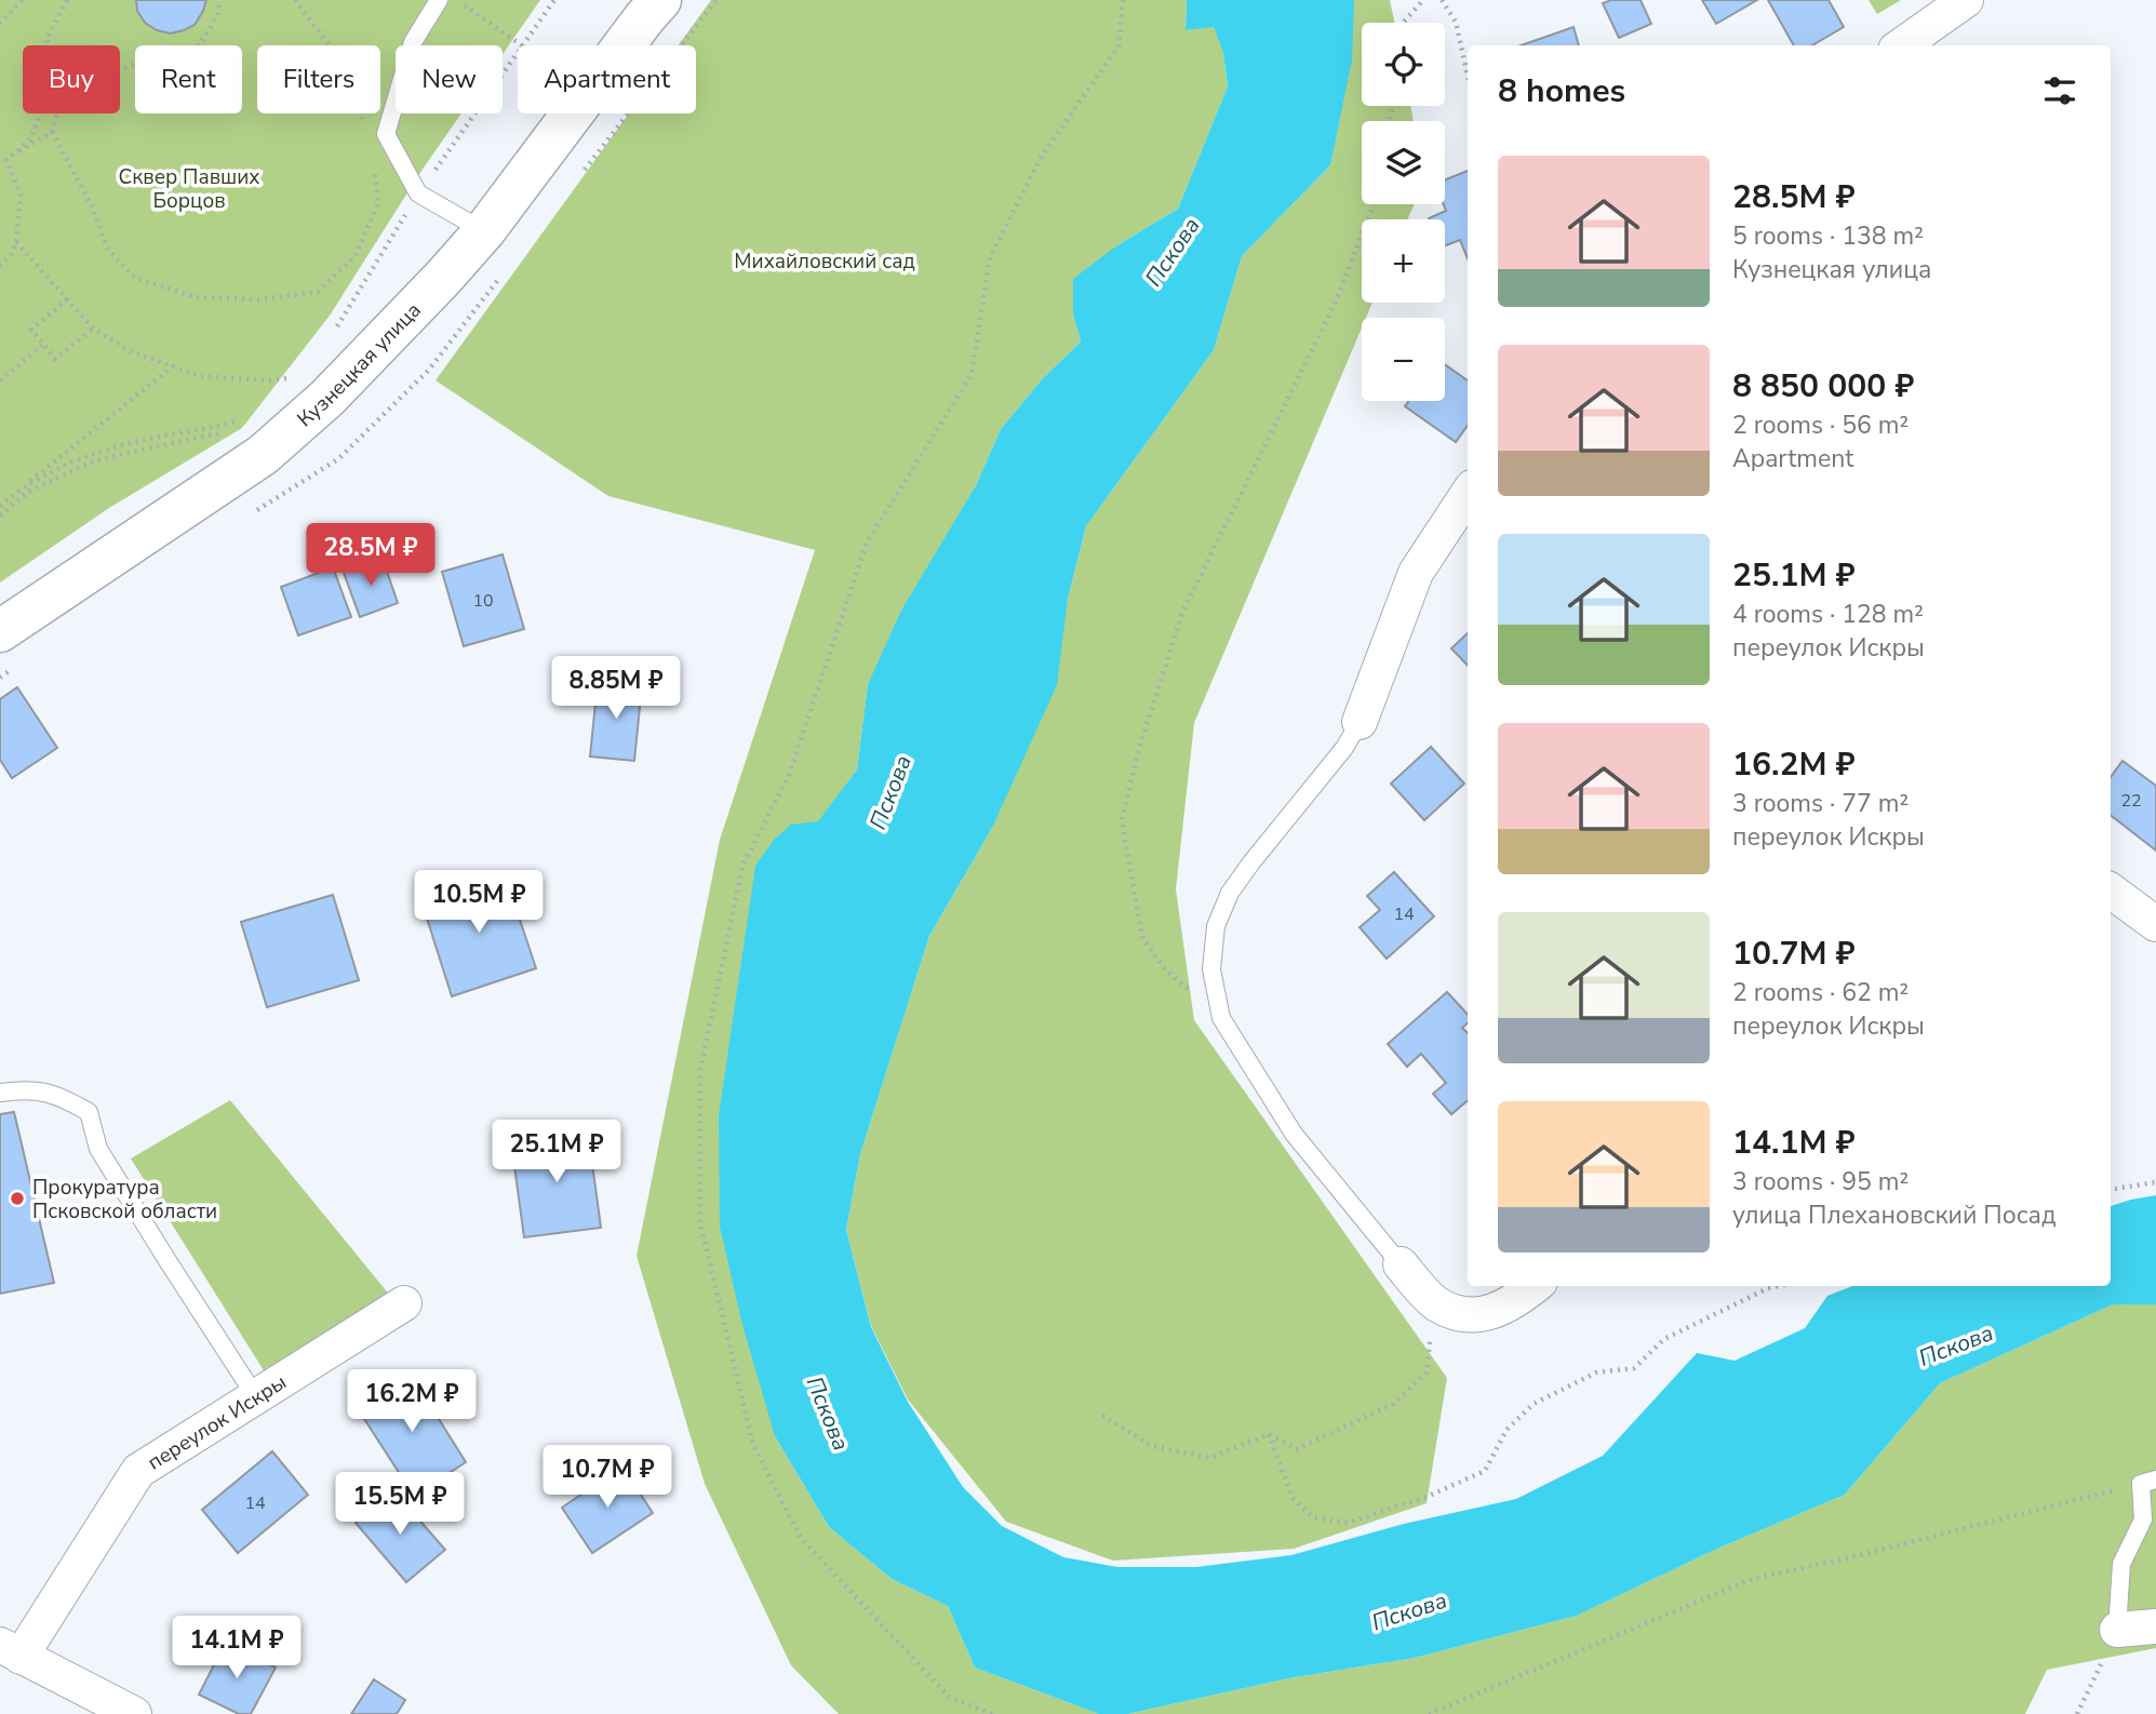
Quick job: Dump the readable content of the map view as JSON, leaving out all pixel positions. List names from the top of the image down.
{
  "streets": {
    "street": ["Кузнецкая улица", "переулок Искры"]
  },
  "water": ["Пскова"],
  "parks": ["Сквер Павших Борцов", "Михайловский сад"],
  "places": ["Прокуратура Псковской области"],
  "house_numbers": [
    "10",
    "22",
    "14",
    "14"
  ],
  "page": {
    "map_buttons": ["+", "−"],
    "chip": [
      "Buy",
      "Rent",
      "Filters",
      "New",
      "Apartment"
    ],
    "heading": "8 homes",
    "list": [
      {
        "name": "28.5M ₽",
        "note": "5 rooms · 138 m² · Кузнецкая улица"
      },
      {
        "name": "8 850 000 ₽",
        "note": "2 rooms · 56 m² · Apartment"
      },
      {
        "name": "25.1M ₽",
        "note": "4 rooms · 128 m² · переулок Искры"
      },
      {
        "name": "16.2M ₽",
        "note": "3 rooms · 77 m² · переулок Искры"
      },
      {
        "name": "10.7M ₽",
        "note": "2 rooms · 62 m² · переулок Искры"
      },
      {
        "name": "14.1M ₽",
        "note": "3 rooms · 95 m² · улица Плехановский Посад"
      }
    ],
    "price": [
      "28.5M ₽",
      "8.85M ₽",
      "10.5M ₽",
      "25.1M ₽",
      "16.2M ₽",
      "10.7M ₽",
      "15.5M ₽",
      "14.1M ₽"
    ]
  }
}
